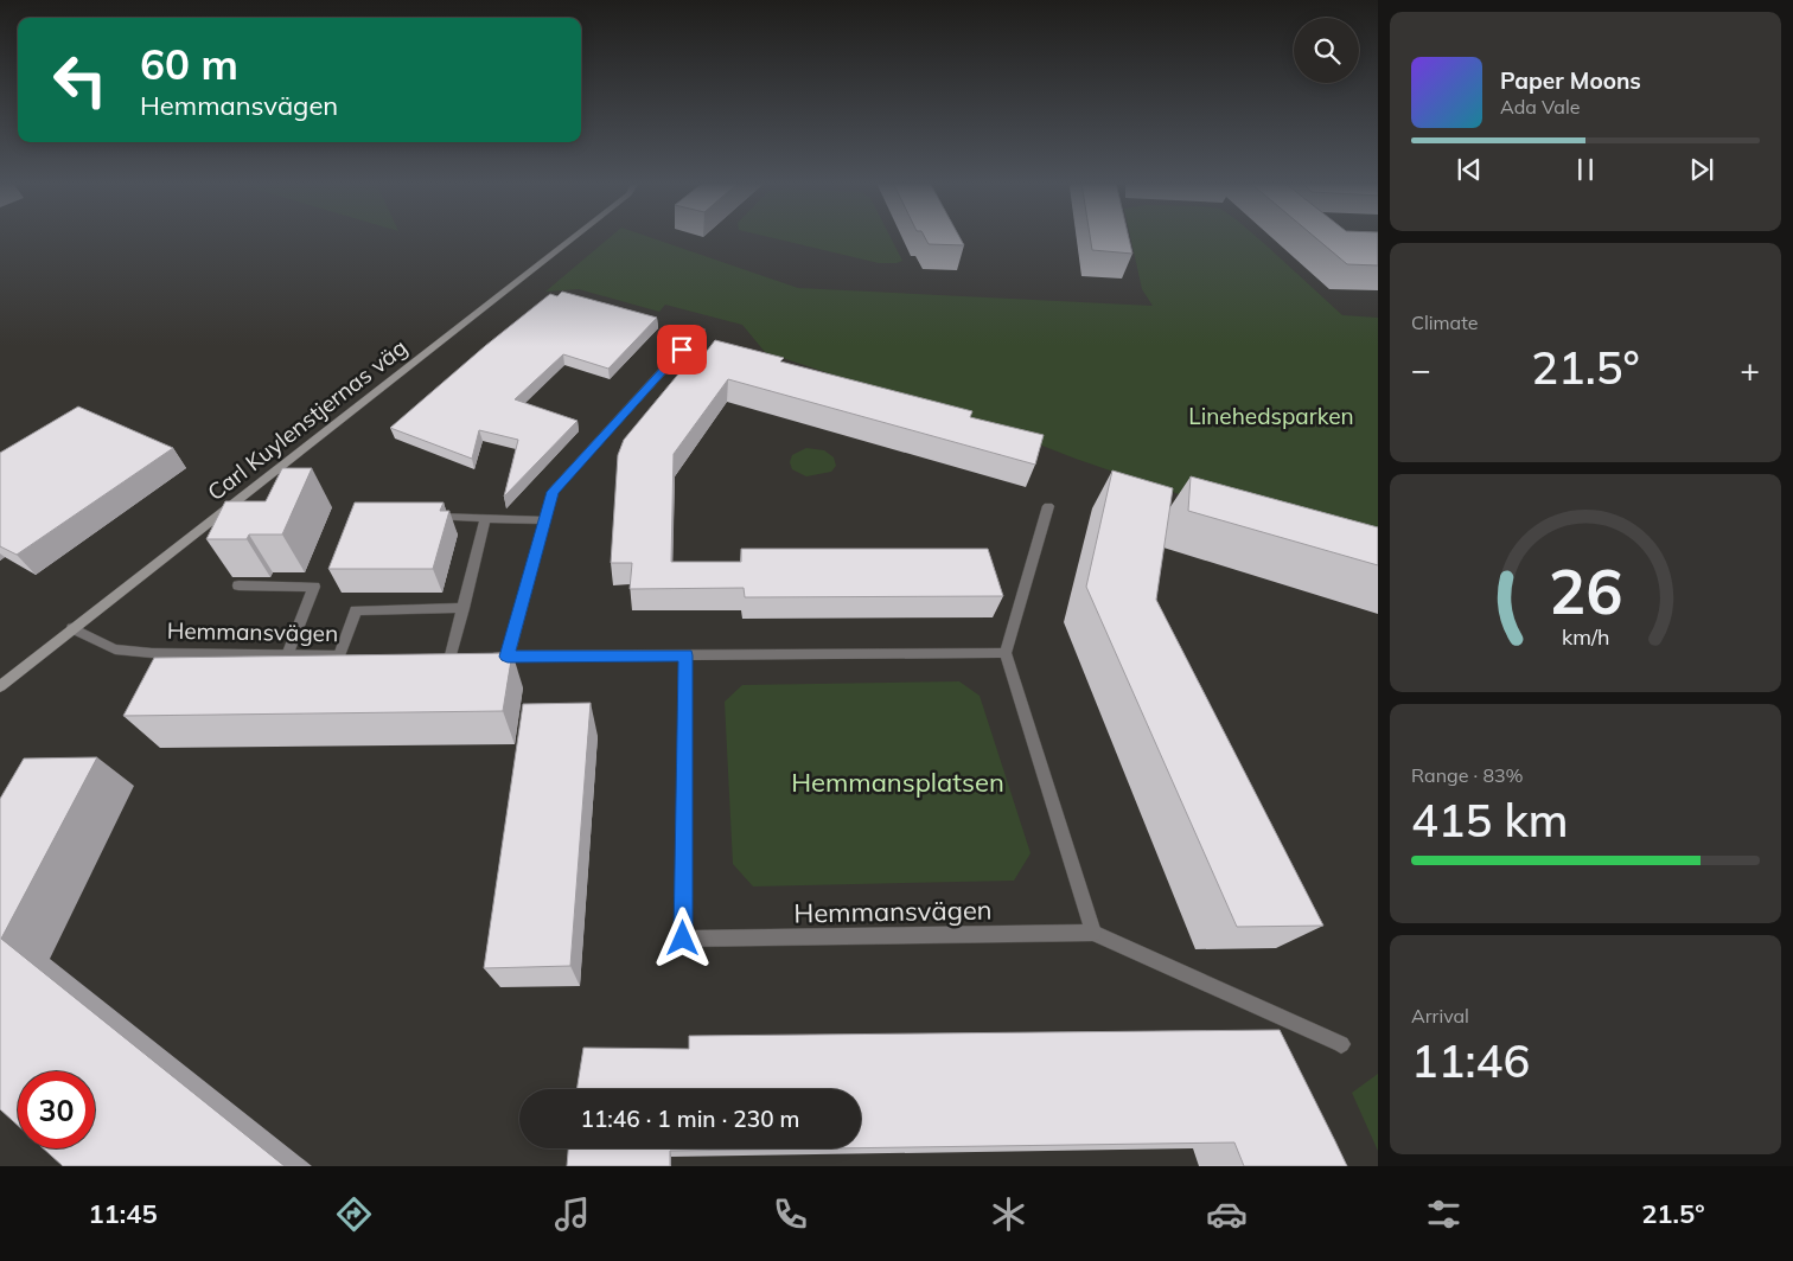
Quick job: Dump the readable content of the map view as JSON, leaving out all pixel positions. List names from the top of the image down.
{
  "streets": {
    "street": ["Carl Kuylenstjernas väg", "Hemmansvägen"]
  },
  "crossings": [
    ["Carl Kuylenstjernas väg", "Hemmansvägen"]
  ],
  "parks": ["Linehedsparken", "Hemmansplatsen"],
  "page": {
    "turn": ["60 m", "Hemmansvägen"],
    "song": ["Paper Moons", "Ada Vale"],
    "tile": [
      "Climate",
      ["Range · 83%", "415 km"],
      ["Arrival", "11:46"]
    ],
    "heat": ["−", "21.5°", "+"],
    "limit": "30",
    "trip": "11:46 · 1 min · 230 m",
    "tabs": ["11:45", "21.5°"],
    "gauge": ["26", "km/h"]
  }
}
